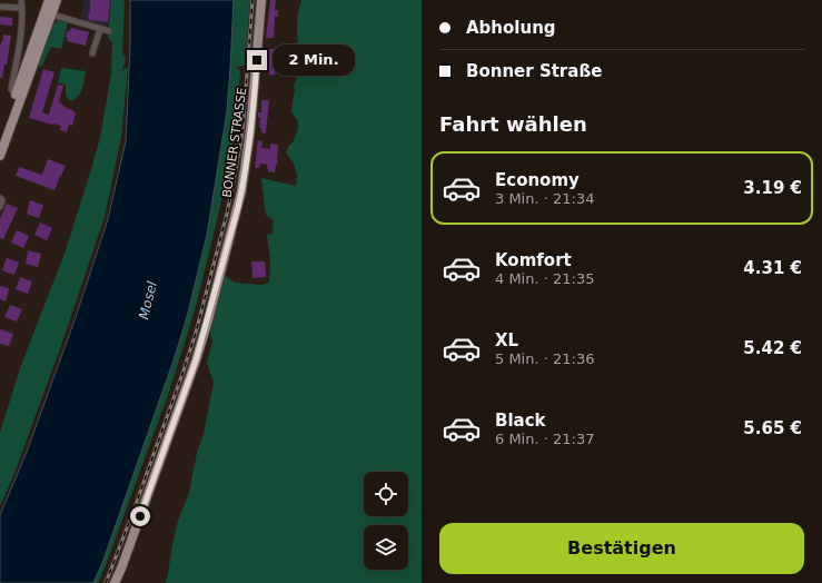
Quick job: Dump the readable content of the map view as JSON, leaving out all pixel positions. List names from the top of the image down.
{
  "streets": {
    "main road": ["BONNER STRASSE"]
  },
  "water": ["Mosel"],
  "page": {
    "banner": ["Abholung", "Bonner Straße"],
    "bubble": "2 Min.",
    "heading": "Fahrt wählen",
    "list": [
      {
        "name": "Economy",
        "note": "3 Min. · 21:34",
        "value": "3.19 €"
      },
      {
        "name": "Komfort",
        "note": "4 Min. · 21:35",
        "value": "4.31 €"
      },
      {
        "name": "XL",
        "note": "5 Min. · 21:36",
        "value": "5.42 €"
      },
      {
        "name": "Black",
        "note": "6 Min. · 21:37",
        "value": "5.65 €"
      }
    ],
    "buttons": "Bestätigen"
  }
}
